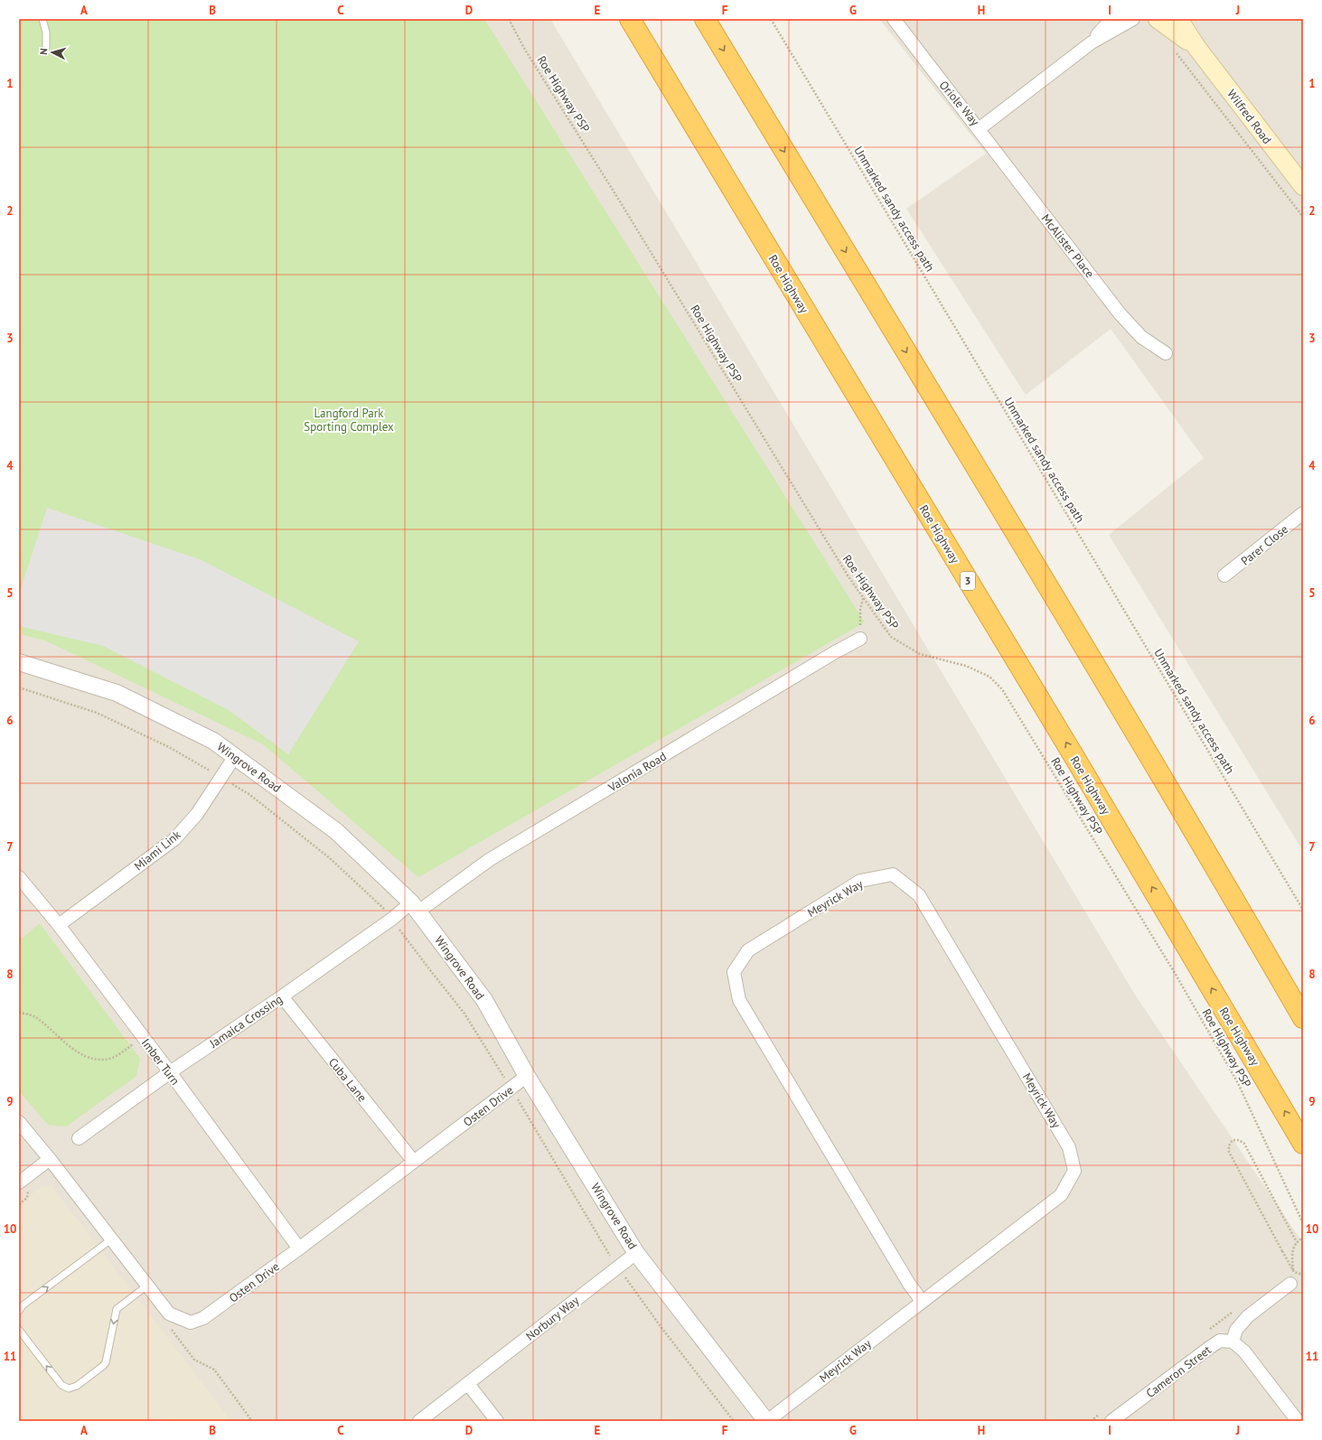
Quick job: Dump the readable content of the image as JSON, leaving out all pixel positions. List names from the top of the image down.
{
  "streets": {
    "highway": ["Roe Highway", "3"],
    "main road": ["Wilfred Road"],
    "street": [
      "Oriole Way",
      "McAlister Place",
      "Parer Close",
      "Wingrove Road",
      "Valonia Road",
      "Miami Link",
      "Meyrick Way",
      "Jamaica Crossing",
      "Imber Turn",
      "Cuba Lane",
      "Osten Drive",
      "Norbury Way",
      "Cameron Street"
    ],
    "path": ["Roe Highway PSP", "Unmarked sandy access path"]
  },
  "crossings": [
    ["Oriole Way", "McAlister Place"],
    ["Wingrove Road", "Valonia Road"],
    ["Wingrove Road", "Miami Link"],
    ["Wingrove Road", "Meyrick Way"],
    ["Wingrove Road", "Jamaica Crossing"],
    ["Wingrove Road", "Osten Drive"],
    ["Wingrove Road", "Norbury Way"],
    ["Valonia Road", "Jamaica Crossing"],
    ["Miami Link", "Imber Turn"],
    ["Jamaica Crossing", "Imber Turn"],
    ["Jamaica Crossing", "Cuba Lane"],
    ["Imber Turn", "Osten Drive"],
    ["Cuba Lane", "Osten Drive"]
  ],
  "parks": ["Langford Park Sporting Complex"],
  "north": "left",
  "grid": {
    "columns": [
      "A",
      "B",
      "C",
      "D",
      "E",
      "F",
      "G",
      "H",
      "I",
      "J"
    ],
    "rows": [
      "1",
      "2",
      "3",
      "4",
      "5",
      "6",
      "7",
      "8",
      "9",
      "10",
      "11"
    ]
  }
}
